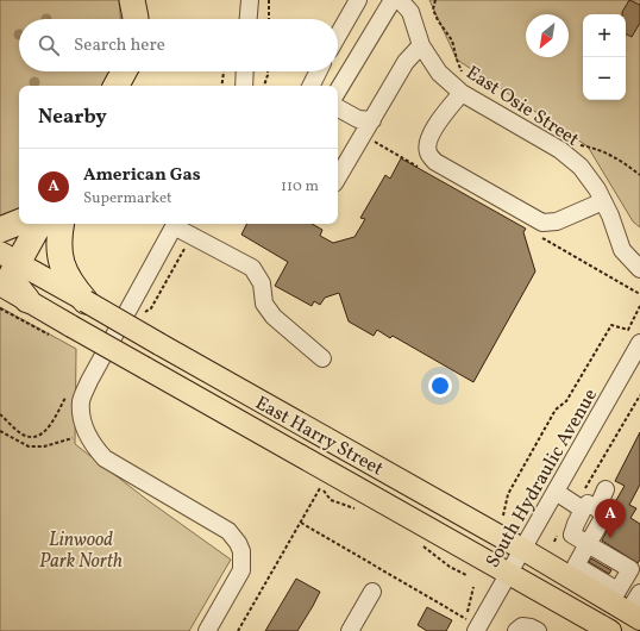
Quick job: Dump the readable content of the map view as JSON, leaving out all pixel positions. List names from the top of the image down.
{
  "streets": {
    "main road": ["East Harry Street"],
    "street": ["East Osie Street", "South Hydraulic Avenue"]
  },
  "crossings": [
    ["East Harry Street", "South Hydraulic Avenue"]
  ],
  "parks": ["Linwood Park North"],
  "north": "bottom left",
  "page": {
    "map_buttons": ["+", "−"],
    "search": "Search here",
    "heading": "Nearby",
    "list": [
      {
        "mark": "A",
        "name": "American Gas",
        "note": "Supermarket",
        "value": "110 m"
      }
    ],
    "pins": "A"
  }
}
